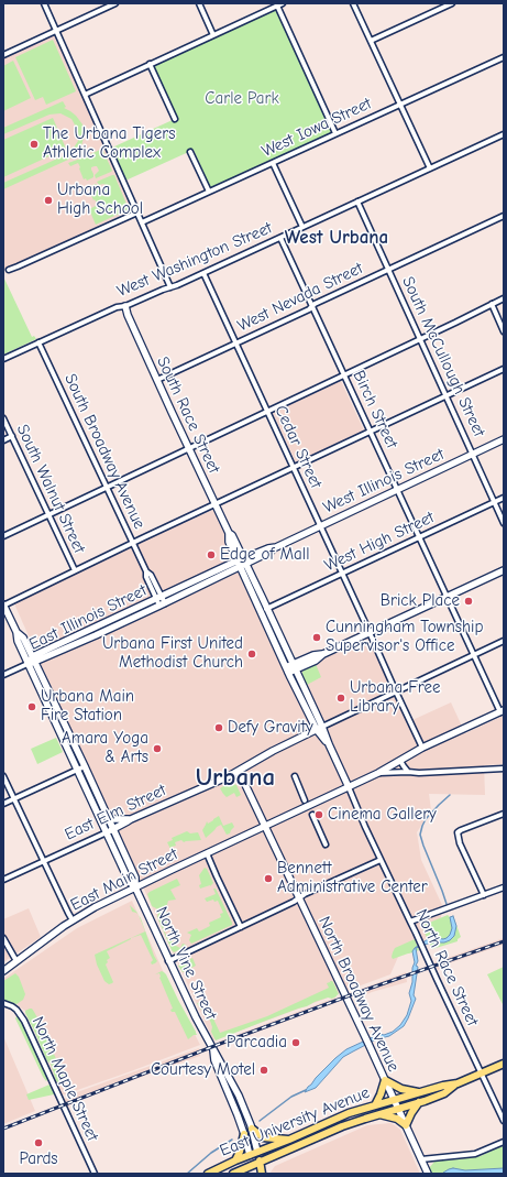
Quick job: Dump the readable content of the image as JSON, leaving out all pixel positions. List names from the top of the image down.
{
  "streets": {
    "main road": ["East University Avenue"],
    "street": [
      "West Iowa Street",
      "West Washington Street",
      "West Nevada Street",
      "South McCullough Street",
      "Birch Street",
      "South Race Street",
      "Cedar Street",
      "South Broadway Avenue",
      "West Illinois Street",
      "South Walnut Street",
      "West High Street",
      "East Illinois Street",
      "East Elm Street",
      "East Main Street",
      "North Vine Street",
      "North Race Street",
      "North Broadway Avenue",
      "North Maple Street"
    ]
  },
  "crossings": [
    ["West Washington Street", "South McCullough Street"],
    ["West Washington Street", "Birch Street"],
    ["West Washington Street", "South Race Street"],
    ["West Washington Street", "Cedar Street"],
    ["West Washington Street", "South Broadway Avenue"],
    ["West Nevada Street", "South McCullough Street"],
    ["West Nevada Street", "Birch Street"],
    ["West Nevada Street", "South Race Street"],
    ["West Nevada Street", "Cedar Street"],
    ["South McCullough Street", "West Illinois Street"],
    ["South McCullough Street", "West High Street"],
    ["Birch Street", "West Illinois Street"],
    ["Birch Street", "West High Street"],
    ["Birch Street", "East Main Street"],
    ["South Race Street", "West Illinois Street"],
    ["South Race Street", "West High Street"],
    ["South Race Street", "East Elm Street"],
    ["South Race Street", "East Main Street"],
    ["South Race Street", "North Race Street"],
    ["Cedar Street", "West Illinois Street"],
    ["Cedar Street", "West High Street"],
    ["Cedar Street", "East Main Street"],
    ["South Broadway Avenue", "West Illinois Street"],
    ["South Broadway Avenue", "East Illinois Street"],
    ["West Illinois Street", "East Illinois Street"],
    ["East Main Street", "North Vine Street"],
    ["East Main Street", "North Broadway Avenue"],
    ["North Vine Street", "East University Avenue"],
    ["North Broadway Avenue", "East University Avenue"]
  ],
  "districts": ["West Urbana", "Urbana"],
  "parks": ["Carle Park"],
  "places": [
    "The Urbana Tigers Athletic Complex",
    "Urbana High School",
    "Edge of Mall",
    "Brick Place",
    "Cunningham Township Supervisor's Office",
    "Urbana First United Methodist Church",
    "Urbana Free Library",
    "Urbana Main Fire Station",
    "Defy Gravity",
    "Amara Yoga & Arts",
    "Cinema Gallery",
    "Bennett Administrative Center",
    "Parcadia",
    "Courtesy Motel",
    "Pards"
  ]
}
